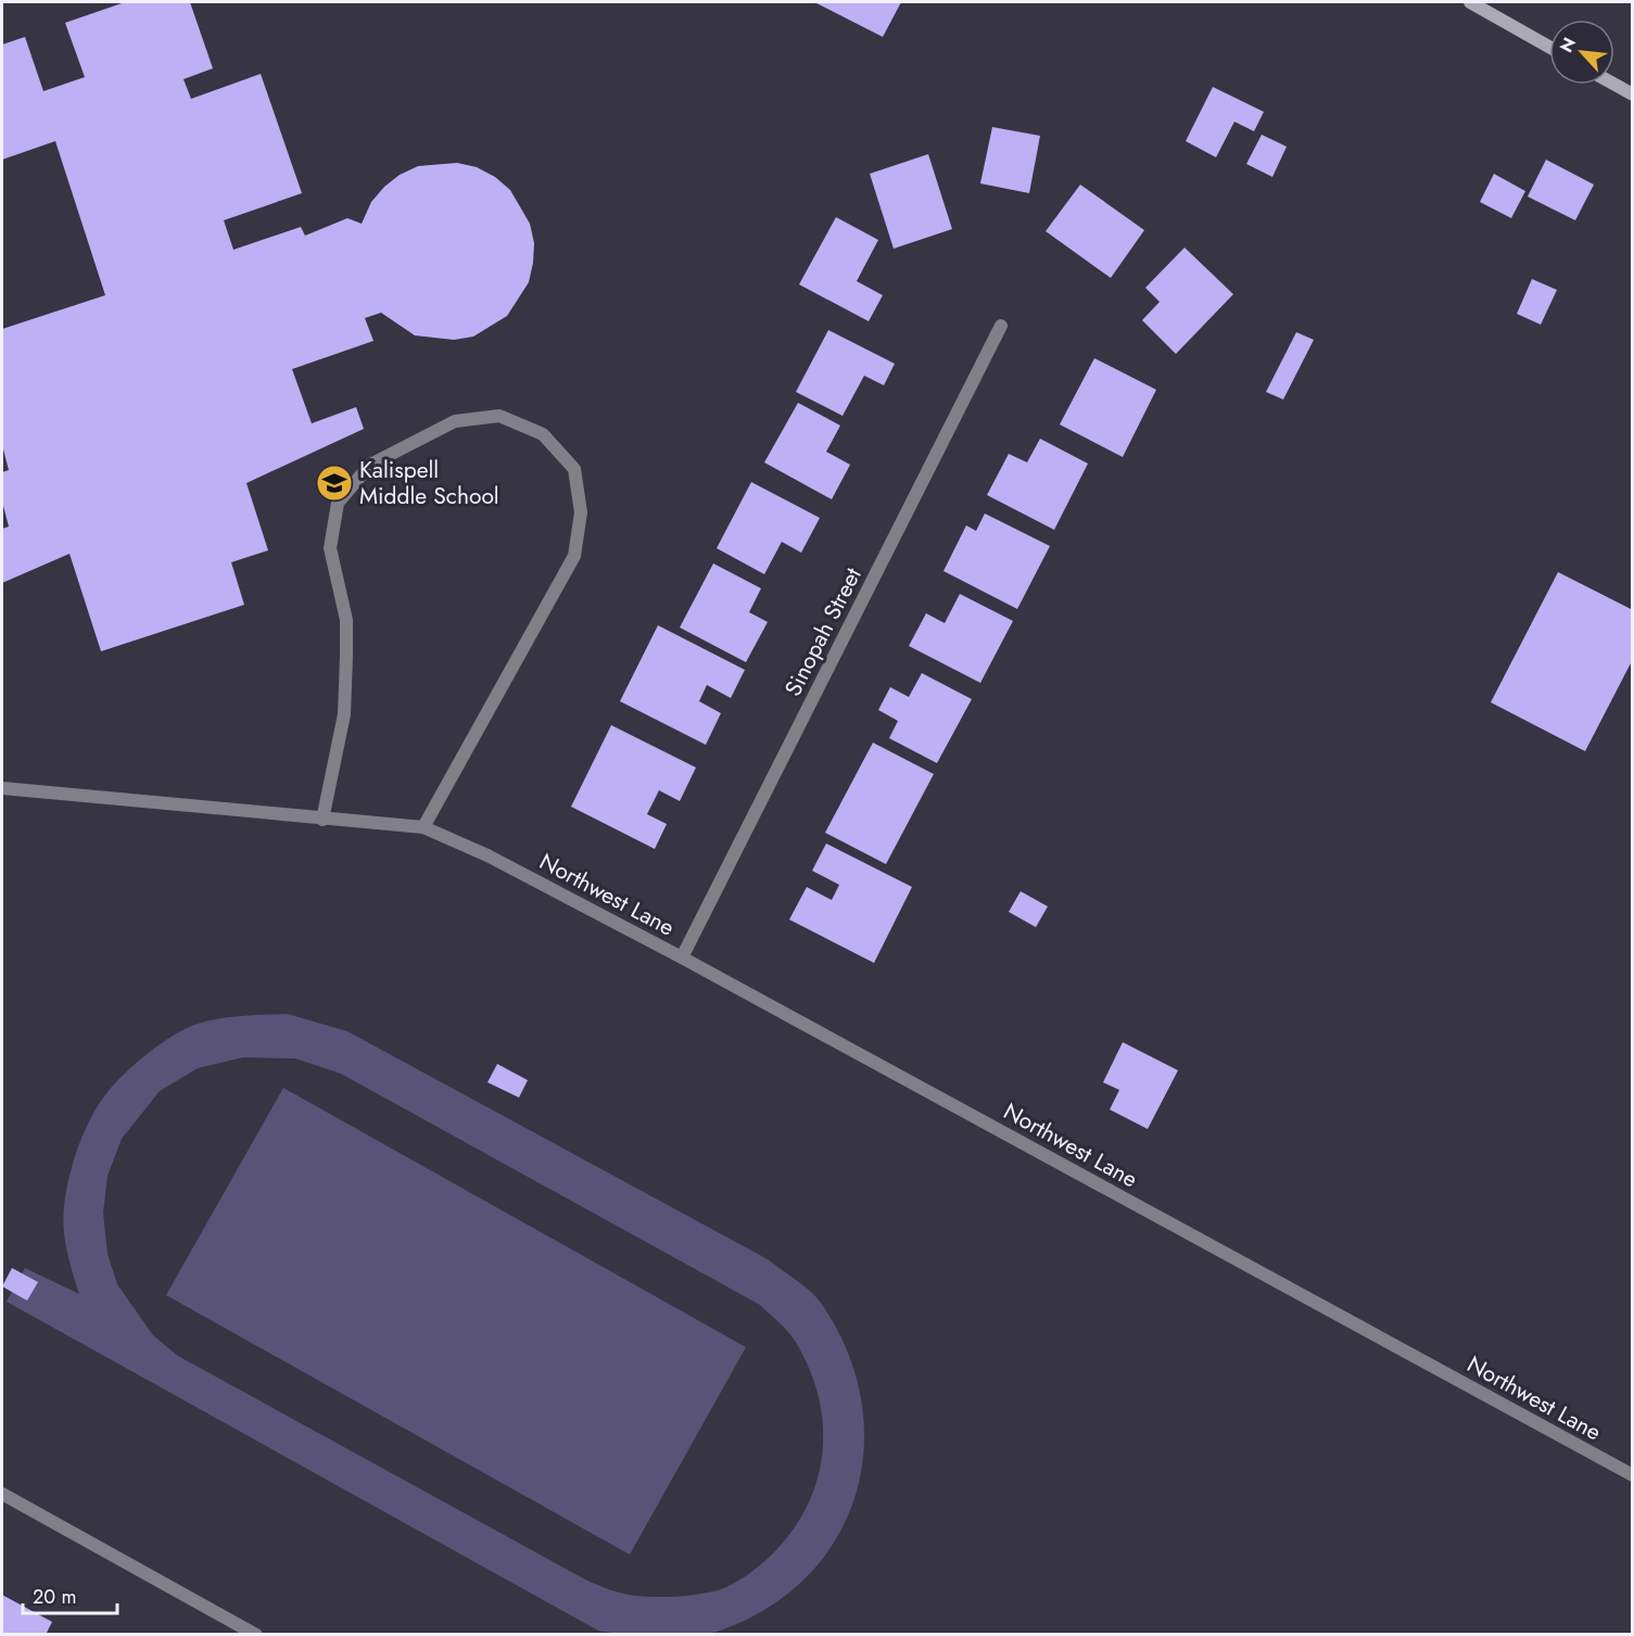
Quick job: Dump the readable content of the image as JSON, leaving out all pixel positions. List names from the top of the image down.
{
  "streets": {
    "street": ["Sinopah Street", "Northwest Lane"]
  },
  "crossings": [
    ["Sinopah Street", "Northwest Lane"]
  ],
  "places": {
    "school or university": ["Kalispell Middle School"]
  },
  "scale_bar": "20 m",
  "north": "top left"
}
